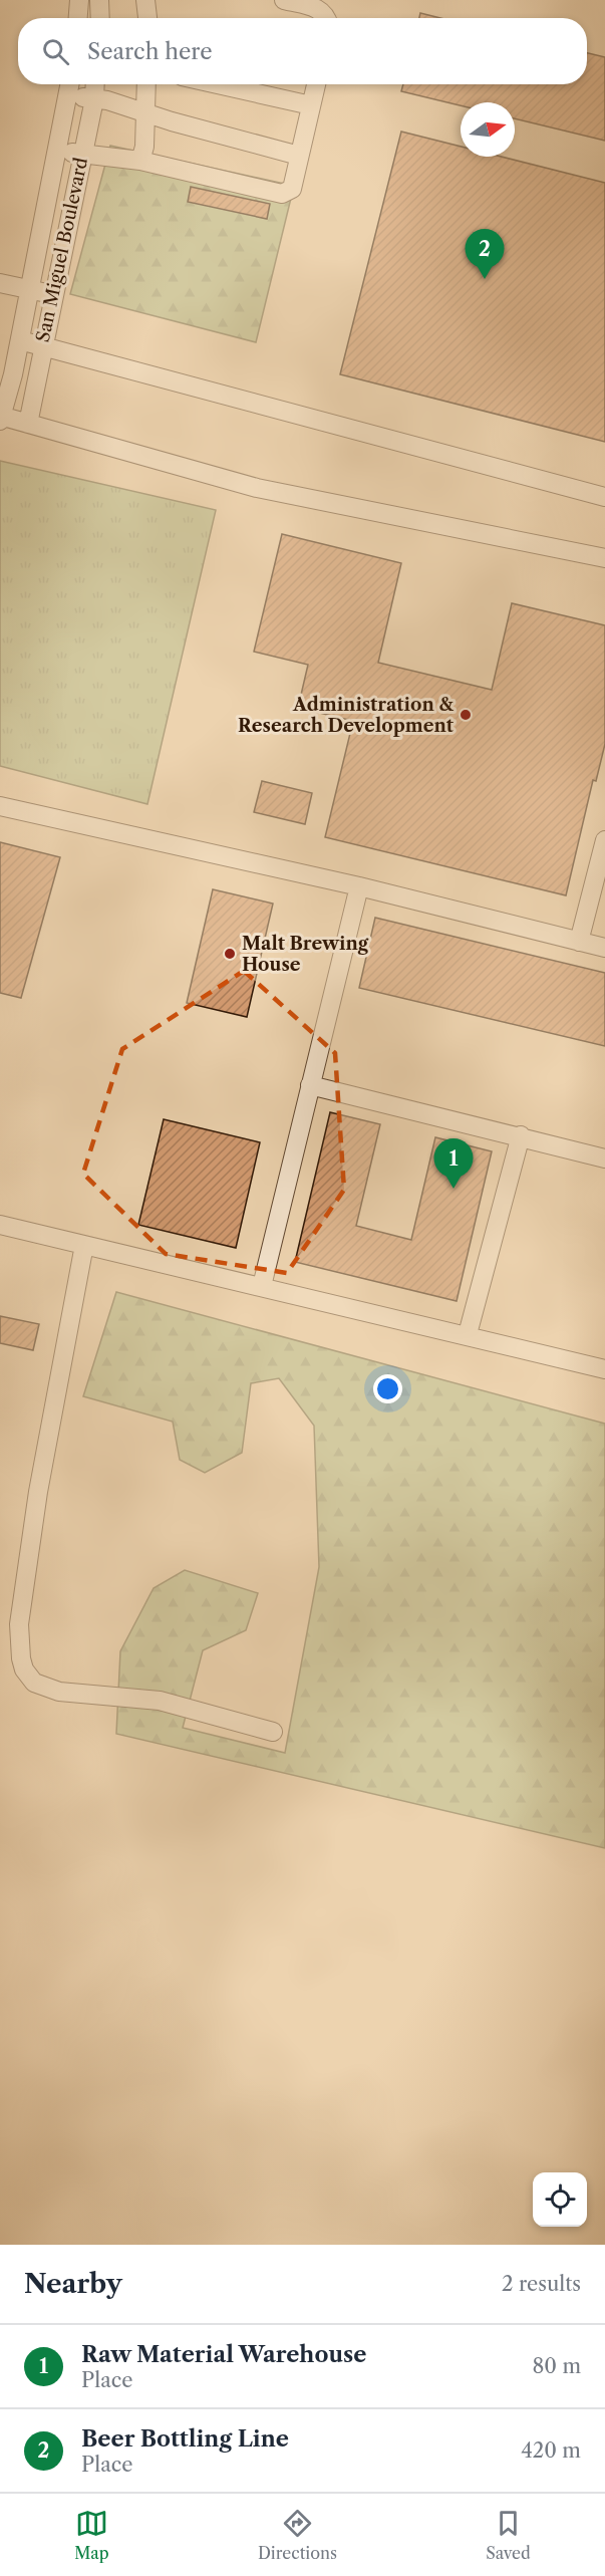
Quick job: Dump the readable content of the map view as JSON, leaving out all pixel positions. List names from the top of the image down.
{
  "streets": {
    "lane": ["San Miguel Boulevard"]
  },
  "places": ["Administration & Research Development", "Malt Brewing House"],
  "north": "right",
  "page": {
    "search": "Search here",
    "pins": ["2", "1"],
    "heading": ["Nearby", "2 results"],
    "list": [
      {
        "mark": "1",
        "name": "Raw Material Warehouse",
        "note": "Place",
        "value": "80 m"
      },
      {
        "mark": "2",
        "name": "Beer Bottling Line",
        "note": "Place",
        "value": "420 m"
      }
    ],
    "nav": ["Map", "Directions", "Saved"]
  }
}
